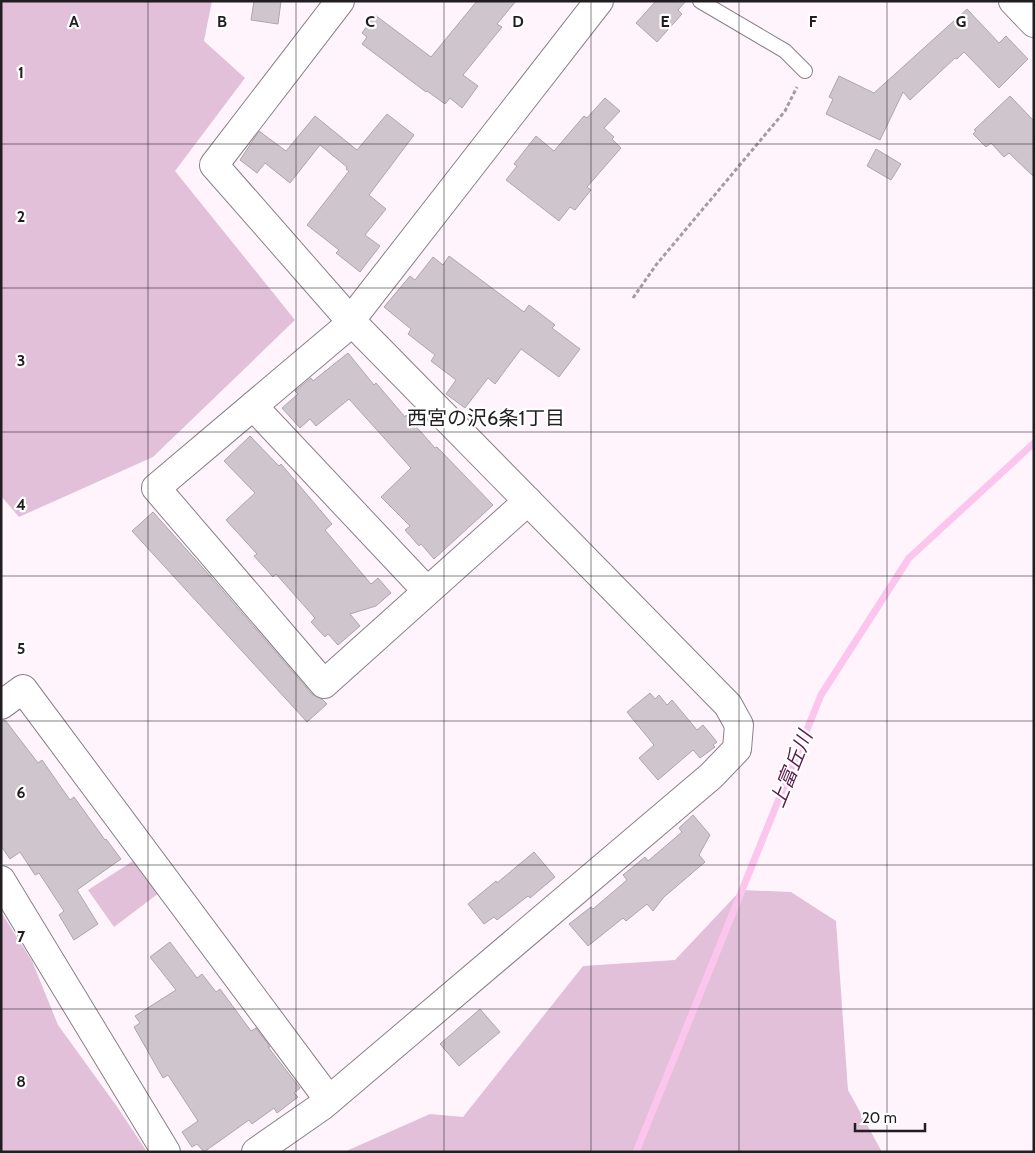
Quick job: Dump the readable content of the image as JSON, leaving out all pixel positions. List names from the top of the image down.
{
  "districts": ["西宮の沢6条1丁目"],
  "water": ["上富丘川"],
  "scale_bar": "20 m",
  "grid": {
    "columns": [
      "A",
      "B",
      "C",
      "D",
      "E",
      "F",
      "G"
    ],
    "rows": [
      "1",
      "2",
      "3",
      "4",
      "5",
      "6",
      "7",
      "8"
    ]
  }
}
